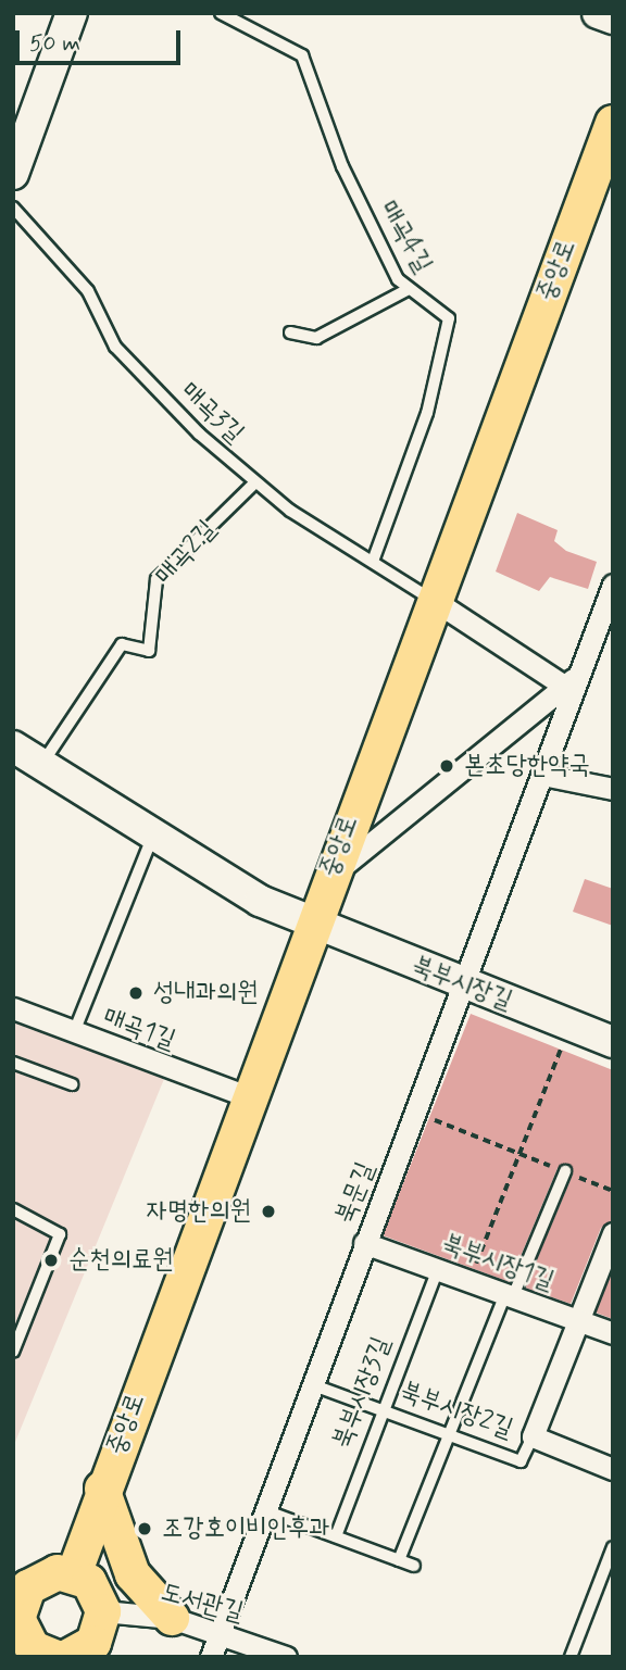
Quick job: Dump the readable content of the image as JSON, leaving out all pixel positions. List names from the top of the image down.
{
  "streets": {
    "main road": ["중앙로"],
    "street": [
      "북부시장길",
      "매곡1길",
      "북문길",
      "북부시장1길",
      "북부시장2길",
      "도서관길"
    ],
    "lane": [
      "매곡4길",
      "매곡3길",
      "매곡2길",
      "북부시장3길"
    ]
  },
  "crossings": [
    ["매곡4길", "매곡3길"],
    ["중앙로", "매곡3길"],
    ["중앙로", "북부시장길"],
    ["중앙로", "매곡1길"],
    ["중앙로", "북문길"],
    ["매곡3길", "매곡2길"],
    ["북부시장길", "북문길"],
    ["북문길", "북부시장1길"],
    ["북문길", "북부시장2길"],
    ["북문길", "도서관길"],
    ["북부시장1길", "북부시장3길"],
    ["북부시장3길", "북부시장2길"]
  ],
  "places": [
    "본초당한약국",
    "성내과의원",
    "자명한의원",
    "순천의료원",
    "조강호이비인후과"
  ],
  "scale_bar": "50 m"
}
